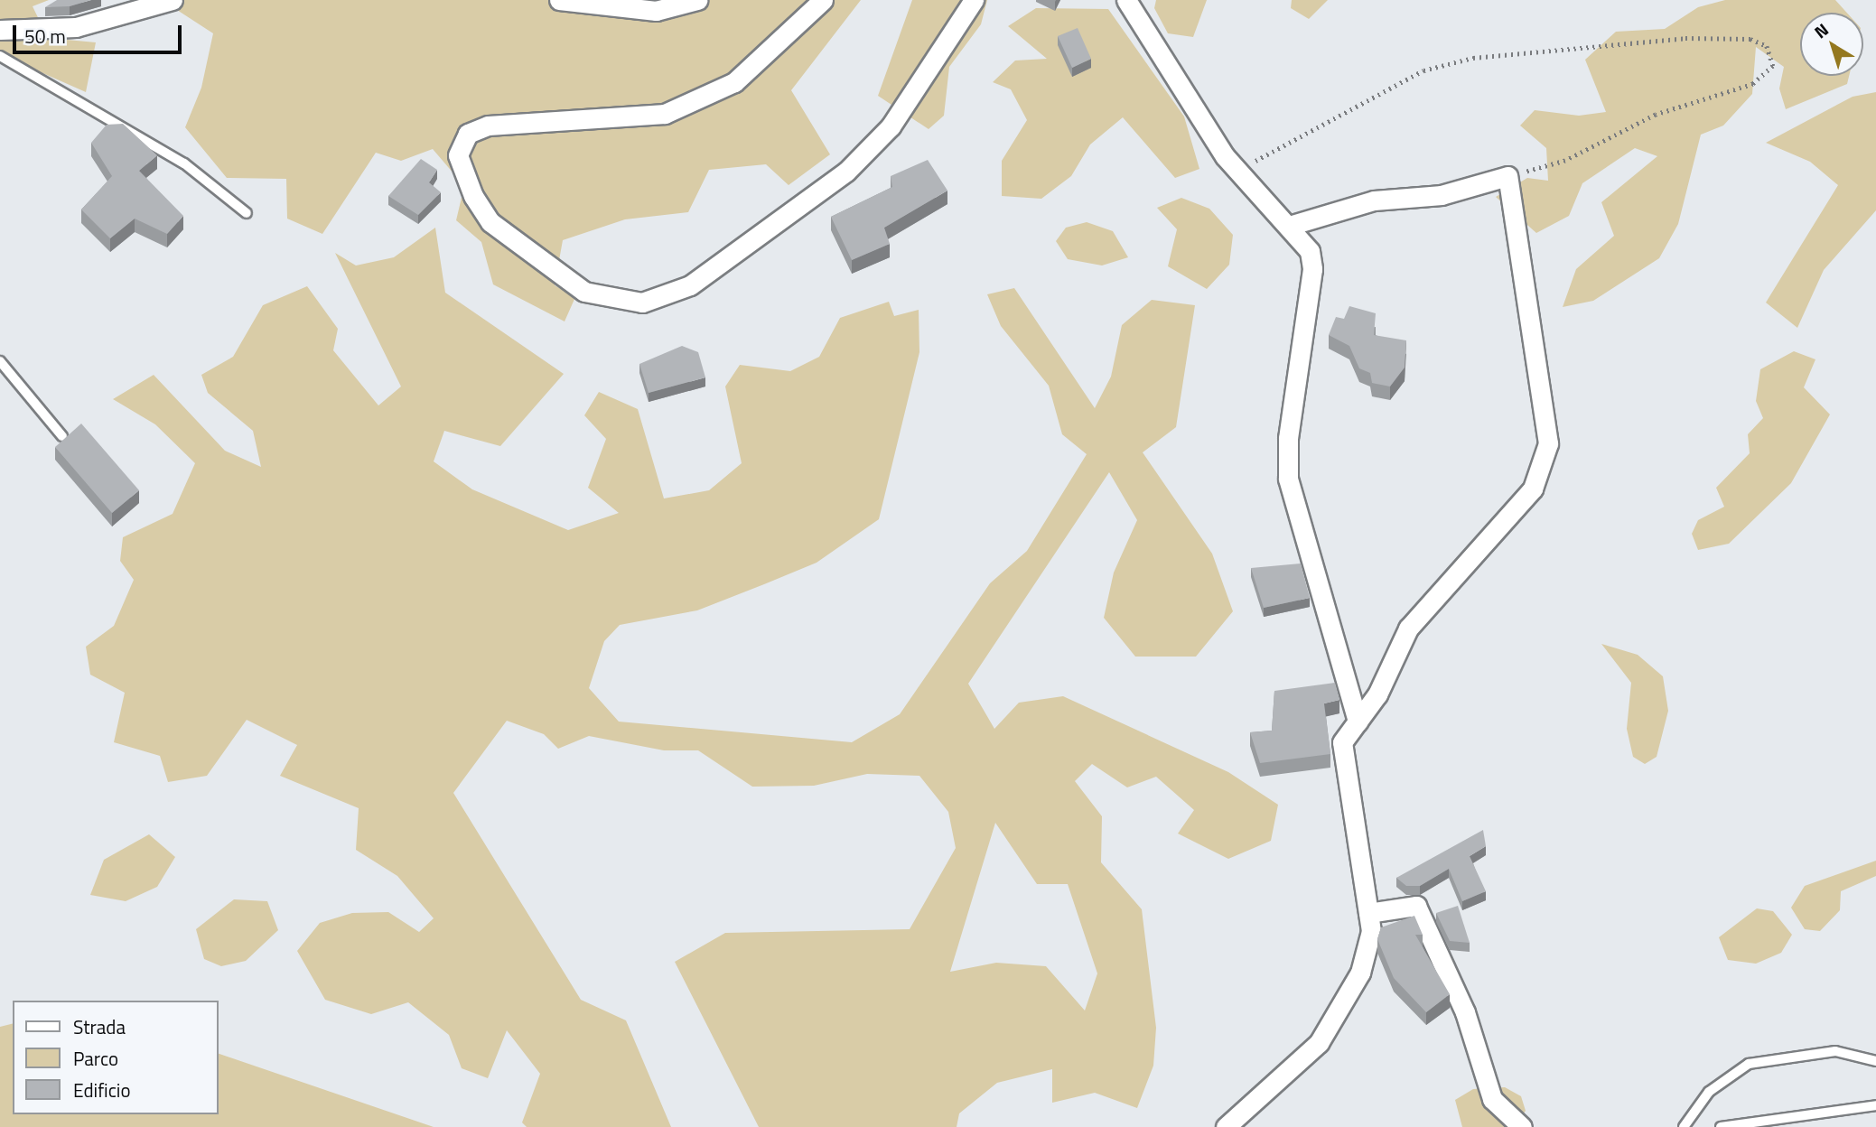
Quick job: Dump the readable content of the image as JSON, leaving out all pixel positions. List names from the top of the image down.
{
  "legend": ["Strada", "Parco", "Edificio"],
  "scale_bar": "50 m",
  "north": "top left"
}
